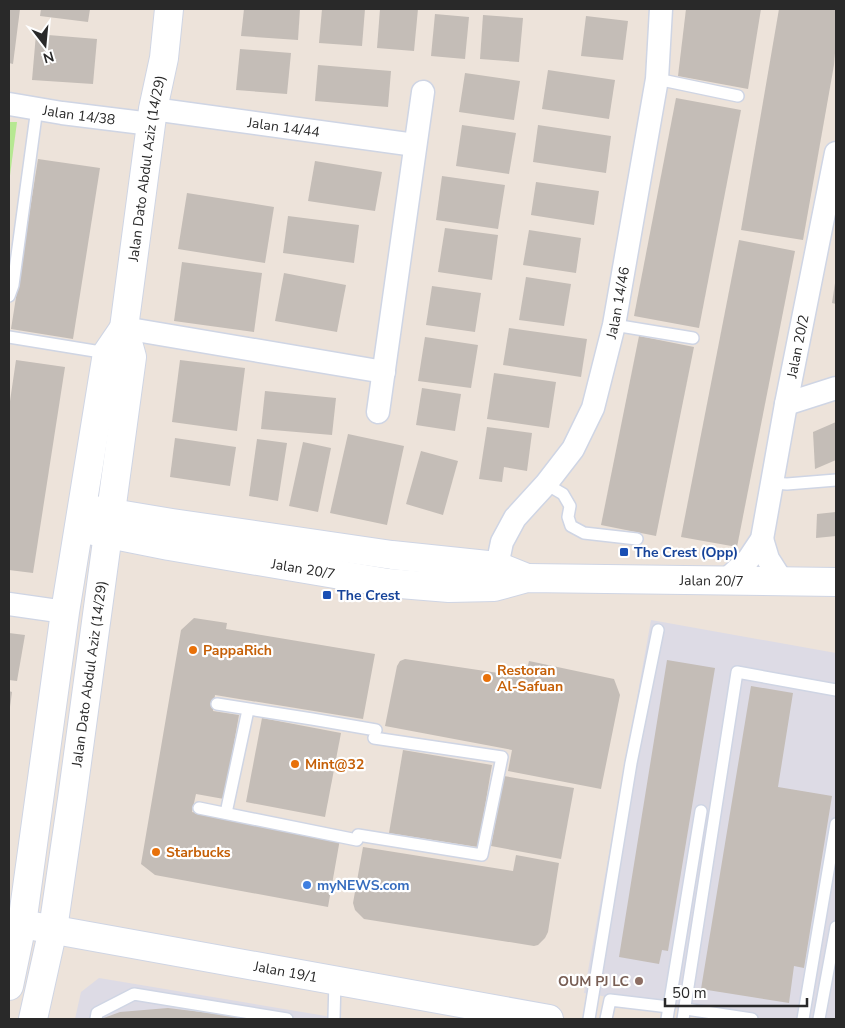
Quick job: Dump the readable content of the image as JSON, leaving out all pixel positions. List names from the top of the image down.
{
  "streets": {
    "street": [
      "Jalan 14/38",
      "Jalan 14/44",
      "Jalan Dato Abdul Aziz (14/29)",
      "Jalan 14/46",
      "Jalan 20/2",
      "Jalan 20/7",
      "Jalan 19/1"
    ]
  },
  "crossings": [
    ["Jalan 14/38", "Jalan 14/44"],
    ["Jalan 14/38", "Jalan Dato Abdul Aziz (14/29)"],
    ["Jalan 14/44", "Jalan Dato Abdul Aziz (14/29)"],
    ["Jalan Dato Abdul Aziz (14/29)", "Jalan 20/7"],
    ["Jalan Dato Abdul Aziz (14/29)", "Jalan 19/1"],
    ["Jalan 14/46", "Jalan 20/7"],
    ["Jalan 20/2", "Jalan 20/7"]
  ],
  "places": {
    "transit": ["The Crest (Opp)", "The Crest"],
    "other": [
      "PappaRich",
      "Restoran Al-Safuan",
      "Mint@32",
      "Starbucks",
      "myNEWS.com",
      "OUM PJ LC"
    ]
  },
  "scale_bar": "50 m",
  "north": "bottom"
}
